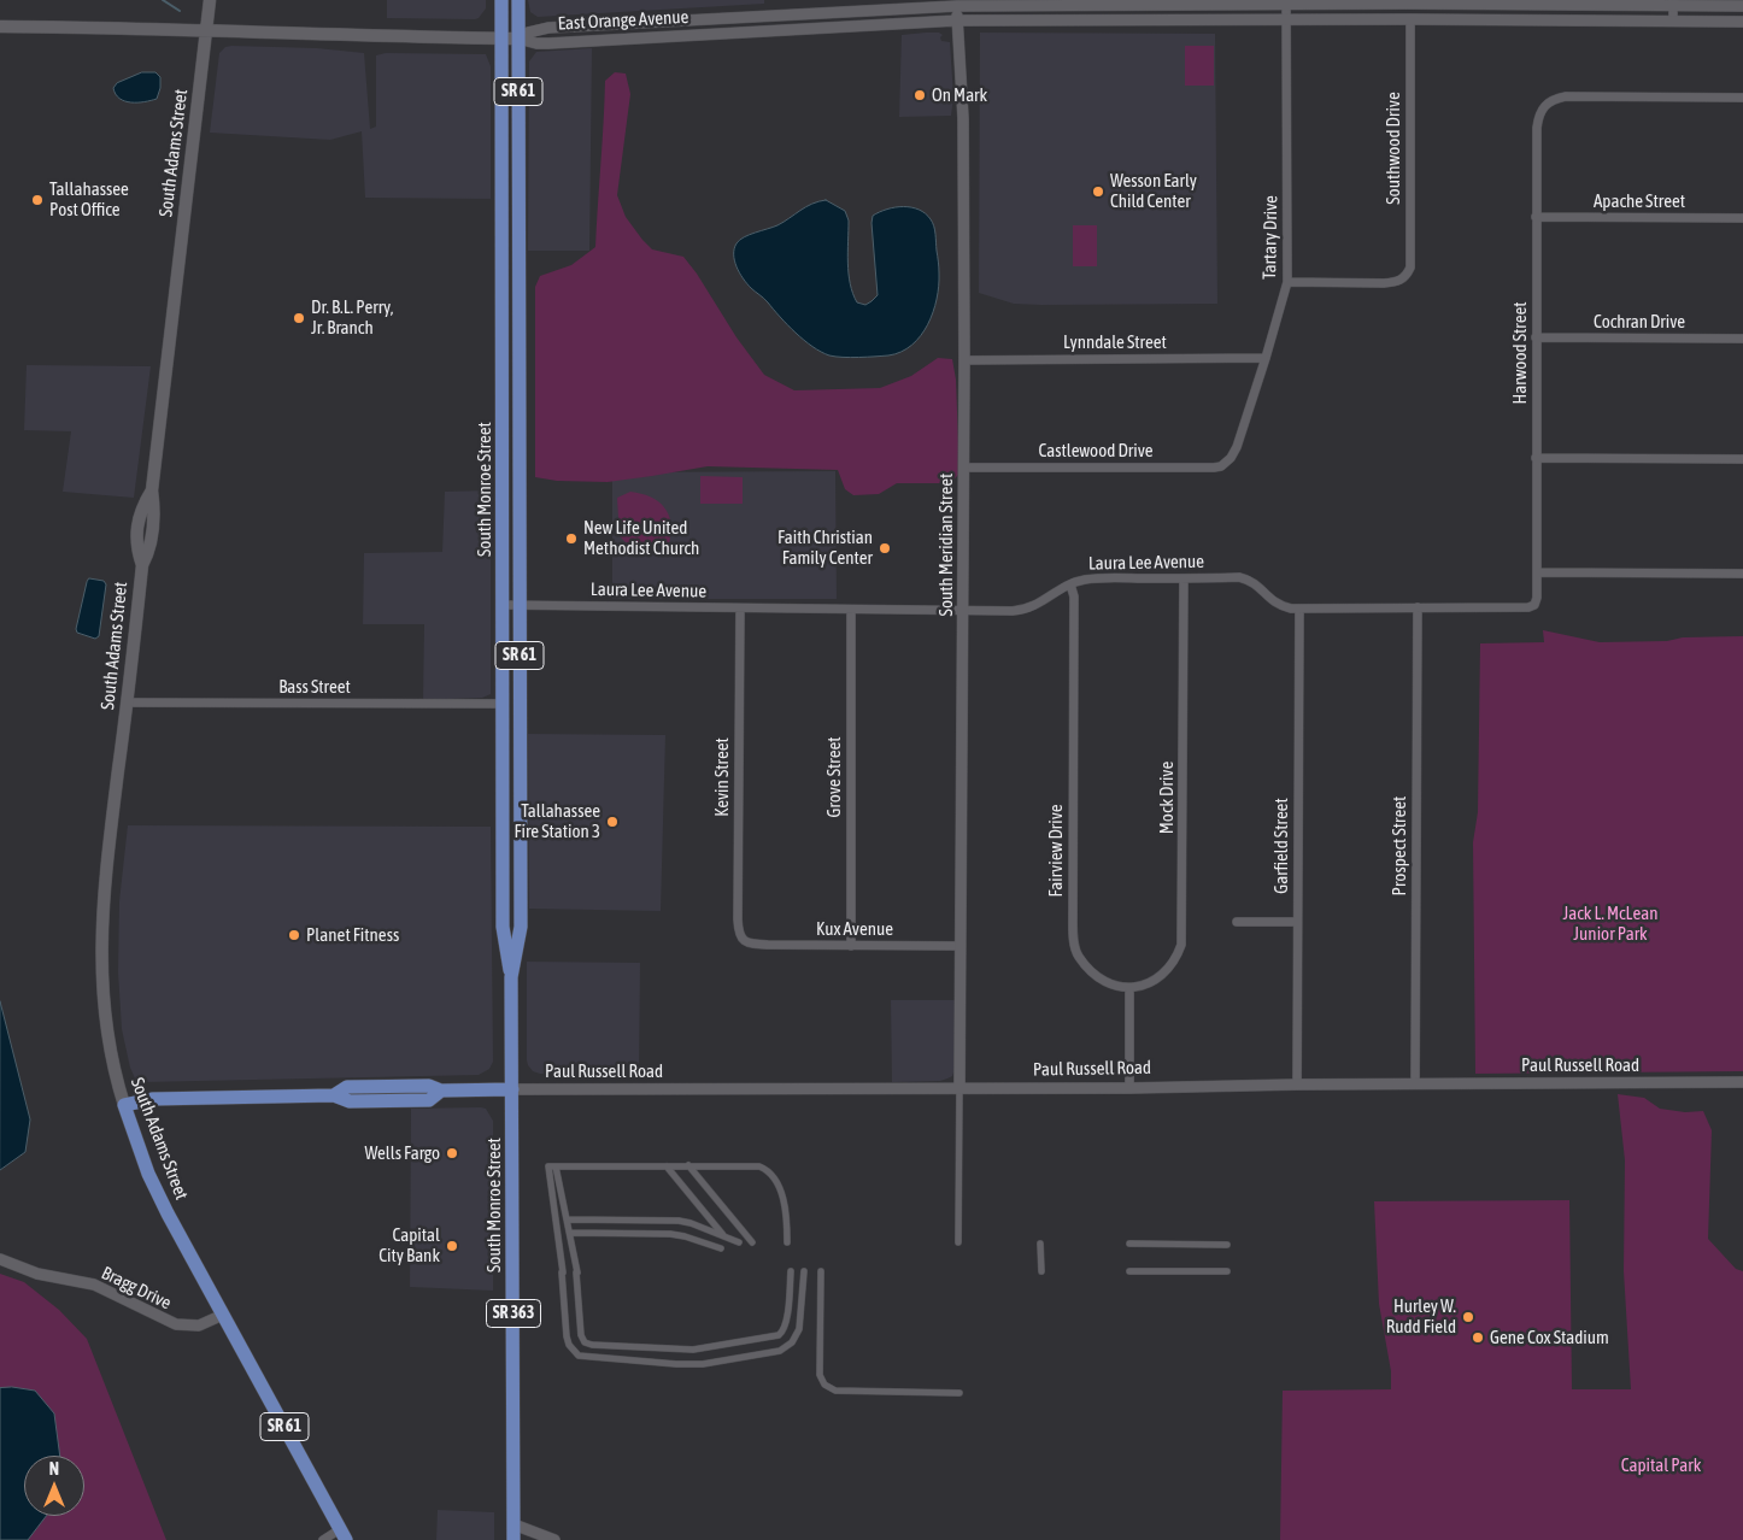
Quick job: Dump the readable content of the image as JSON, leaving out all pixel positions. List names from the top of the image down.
{
  "streets": {
    "main road": [
      "East Orange Avenue",
      "SR 61",
      "South Adams Street",
      "South Monroe Street",
      "Paul Russell Road",
      "SR 363"
    ],
    "street": [
      "Southwood Drive",
      "Apache Street",
      "Tartary Drive",
      "Cochran Drive",
      "Lynndale Street",
      "Harwood Street",
      "Castlewood Drive",
      "South Meridian Street",
      "Laura Lee Avenue",
      "Bass Street",
      "Kevin Street",
      "Grove Street",
      "Mock Drive",
      "Garfield Street",
      "Prospect Street",
      "Fairview Drive",
      "Kux Avenue",
      "Bragg Drive"
    ]
  },
  "crossings": [
    ["East Orange Avenue", "Southwood Drive"],
    ["East Orange Avenue", "South Adams Street"],
    ["East Orange Avenue", "Tartary Drive"],
    ["East Orange Avenue", "South Monroe Street"],
    ["East Orange Avenue", "South Meridian Street"],
    ["Southwood Drive", "Tartary Drive"],
    ["South Adams Street", "Bass Street"],
    ["South Adams Street", "Paul Russell Road"],
    ["South Adams Street", "Bragg Drive"],
    ["Apache Street", "Harwood Street"],
    ["Tartary Drive", "Lynndale Street"],
    ["Tartary Drive", "Castlewood Drive"],
    ["Cochran Drive", "Harwood Street"],
    ["Lynndale Street", "South Meridian Street"],
    ["Harwood Street", "Laura Lee Avenue"],
    ["Castlewood Drive", "South Meridian Street"],
    ["South Monroe Street", "Laura Lee Avenue"],
    ["South Monroe Street", "Bass Street"],
    ["South Monroe Street", "Paul Russell Road"],
    ["South Meridian Street", "Laura Lee Avenue"],
    ["South Meridian Street", "Kux Avenue"],
    ["South Meridian Street", "Paul Russell Road"],
    ["Laura Lee Avenue", "Kevin Street"],
    ["Laura Lee Avenue", "Grove Street"],
    ["Laura Lee Avenue", "Mock Drive"],
    ["Laura Lee Avenue", "Garfield Street"],
    ["Laura Lee Avenue", "Prospect Street"],
    ["Laura Lee Avenue", "Fairview Drive"],
    ["Kevin Street", "Kux Avenue"],
    ["Grove Street", "Kux Avenue"],
    ["Mock Drive", "Fairview Drive"],
    ["Garfield Street", "Paul Russell Road"],
    ["Prospect Street", "Paul Russell Road"]
  ],
  "parks": ["Jack L. McLean Junior Park", "Capital Park"],
  "places": [
    "On Mark",
    "Wesson Early Child Center",
    "Tallahassee Post Office",
    "Dr. B.L. Perry, Jr. Branch",
    "New Life United Methodist Church",
    "Faith Christian Family Center",
    "Tallahassee Fire Station 3",
    "Planet Fitness",
    "Wells Fargo",
    "Capital City Bank",
    "Hurley W. Rudd Field",
    "Gene Cox Stadium"
  ],
  "north": "top"
}
